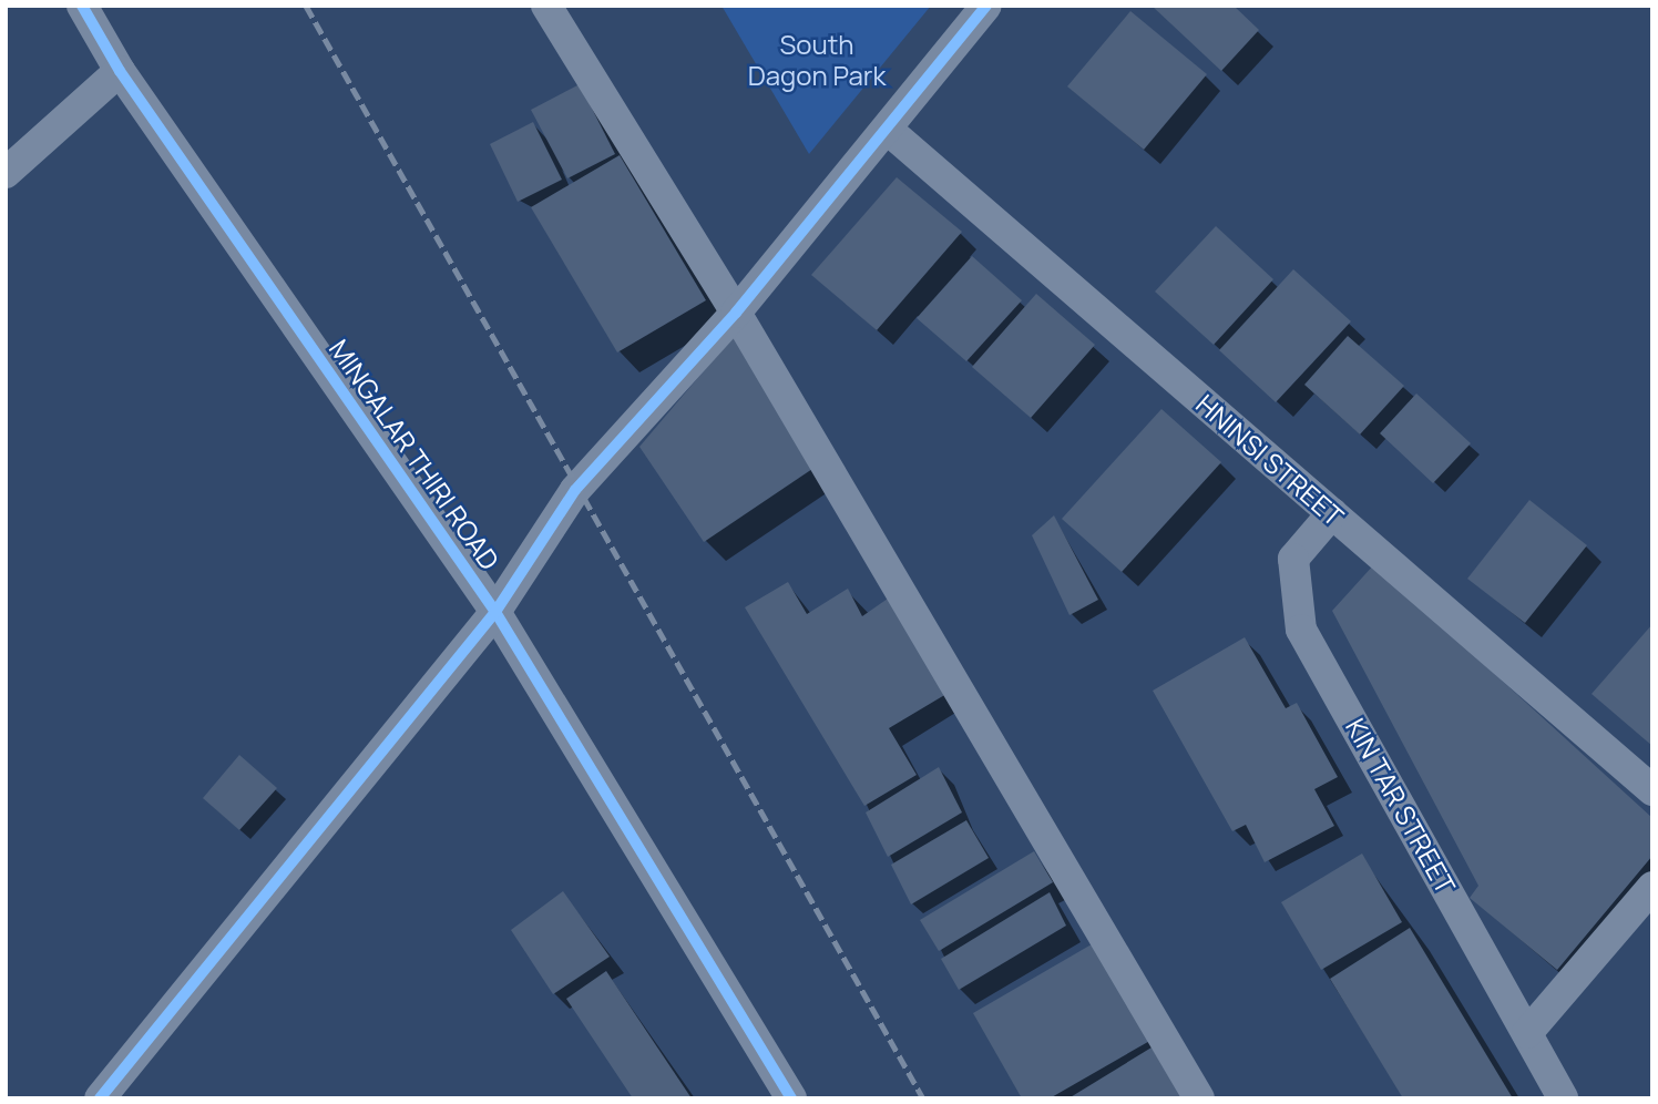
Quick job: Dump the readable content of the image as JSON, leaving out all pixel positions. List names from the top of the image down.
{
  "streets": {
    "street": ["MINGALAR THIRI ROAD", "HNINSI STREET", "KIN TAR STREET"]
  },
  "crossings": [
    ["HNINSI STREET", "KIN TAR STREET"]
  ],
  "parks": ["South Dagon Park"]
}
